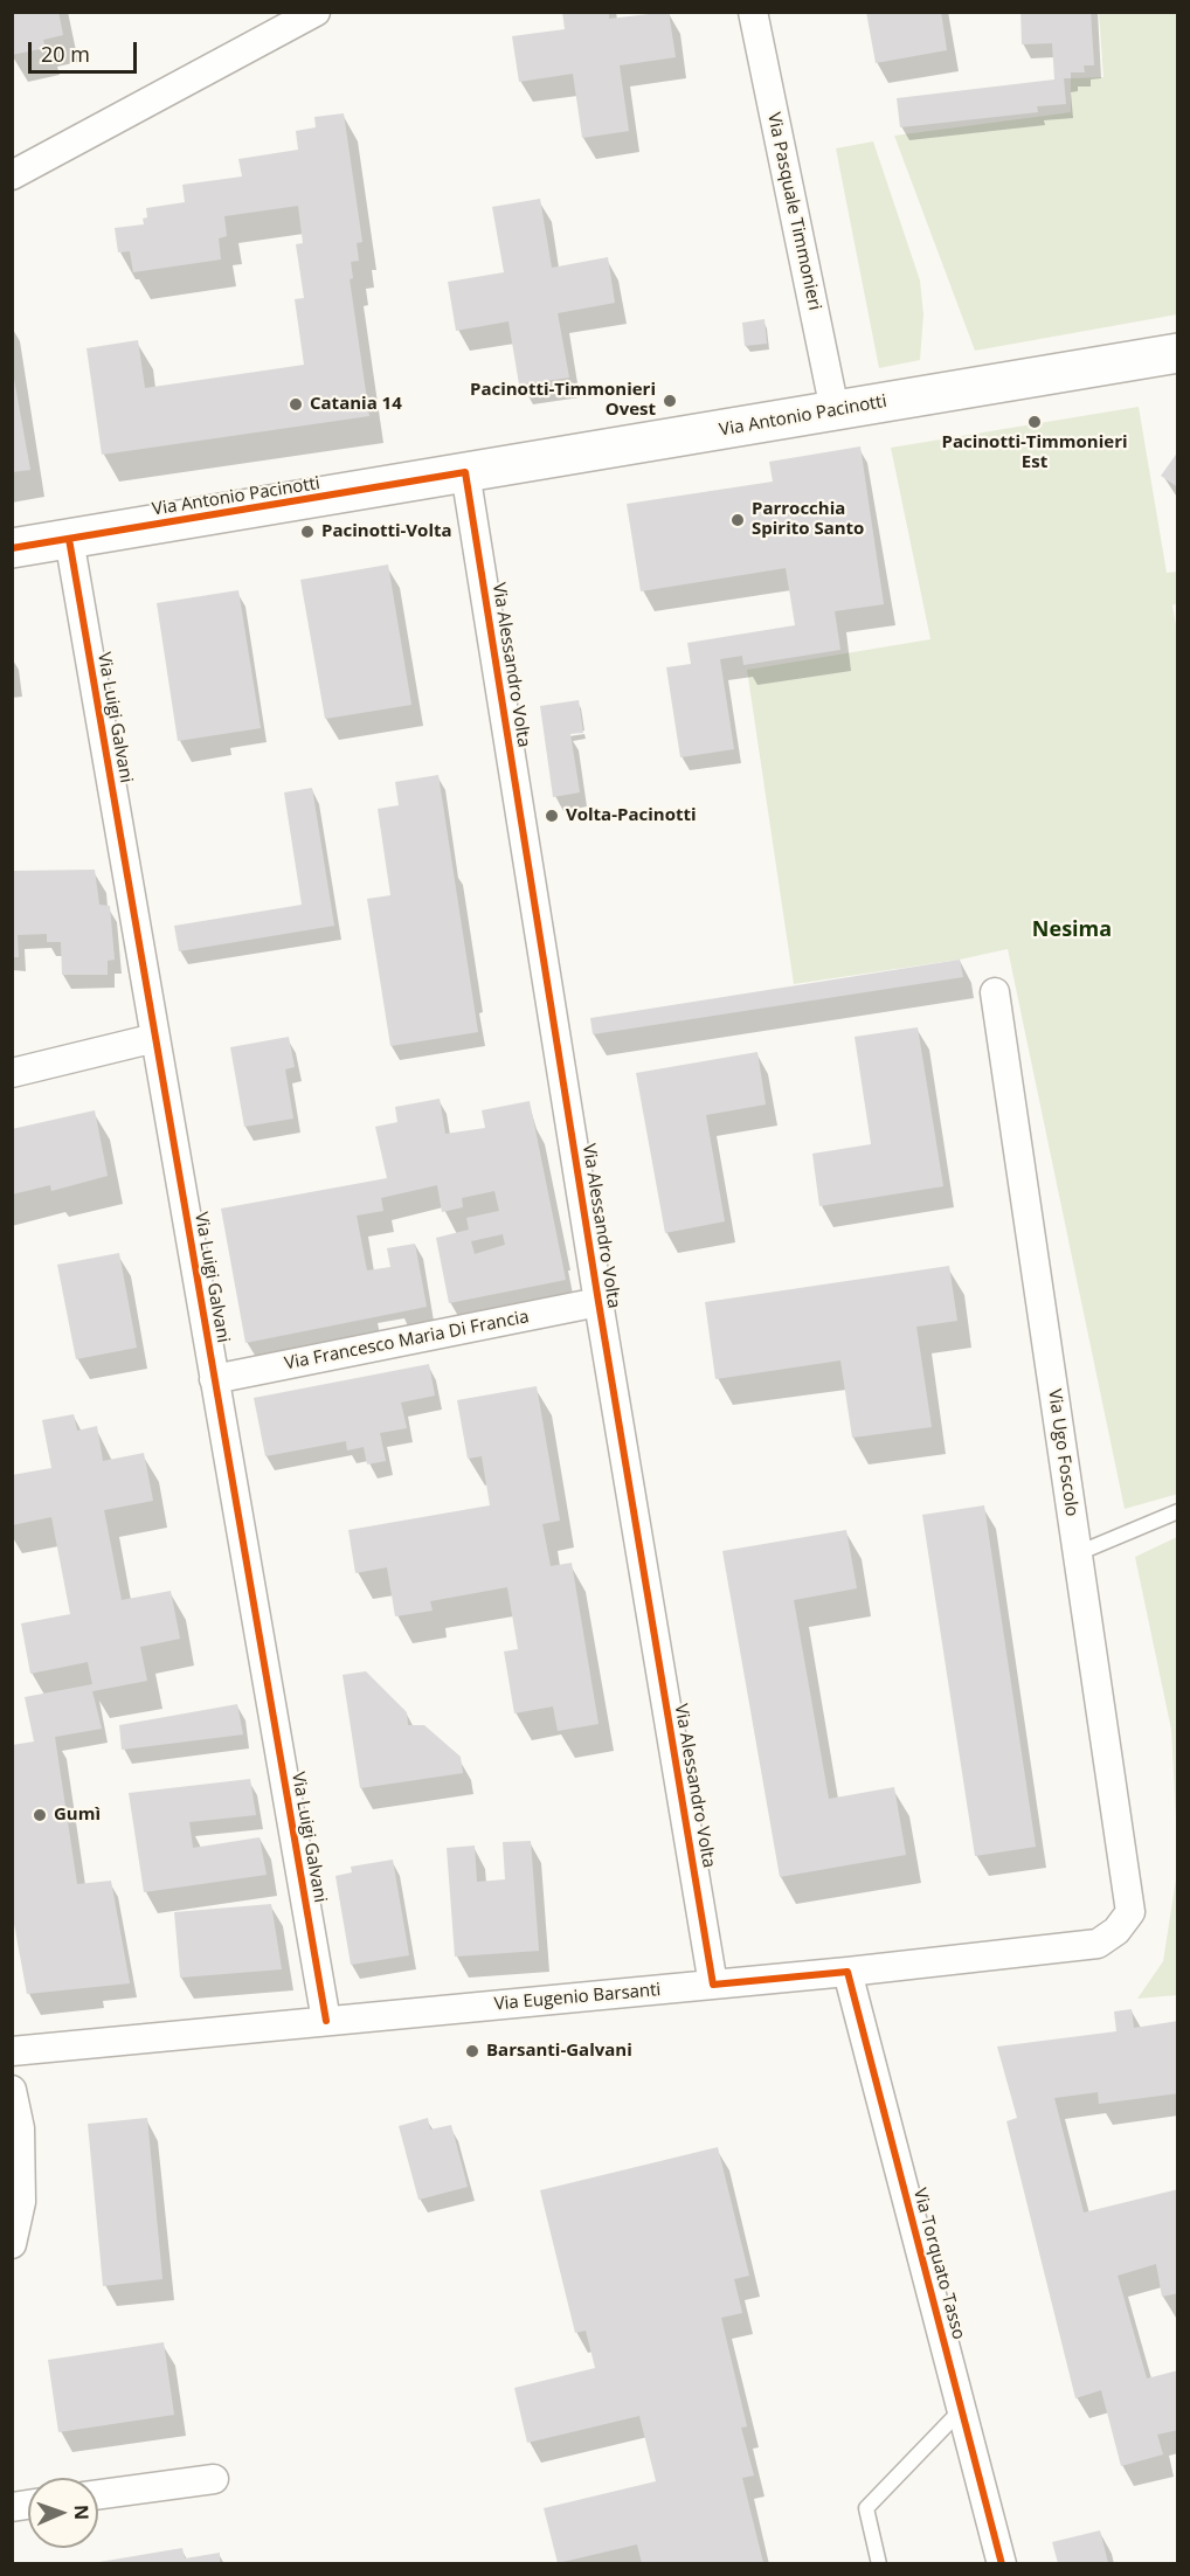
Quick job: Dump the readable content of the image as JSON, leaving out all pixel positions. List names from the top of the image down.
{
  "streets": {
    "main road": ["Via Antonio Pacinotti"],
    "street": [
      "Via Pasquale Timmonieri",
      "Via Alessandro Volta",
      "Via Luigi Galvani",
      "Via Francesco Maria Di Francia",
      "Via Ugo Foscolo",
      "Via Eugenio Barsanti",
      "Via Torquato Tasso"
    ]
  },
  "crossings": [
    ["Via Pasquale Timmonieri", "Via Antonio Pacinotti"],
    ["Via Antonio Pacinotti", "Via Alessandro Volta"],
    ["Via Antonio Pacinotti", "Via Luigi Galvani"],
    ["Via Alessandro Volta", "Via Francesco Maria Di Francia"],
    ["Via Alessandro Volta", "Via Eugenio Barsanti"],
    ["Via Luigi Galvani", "Via Francesco Maria Di Francia"],
    ["Via Luigi Galvani", "Via Eugenio Barsanti"],
    ["Via Ugo Foscolo", "Via Eugenio Barsanti"],
    ["Via Eugenio Barsanti", "Via Torquato Tasso"]
  ],
  "districts": ["Nesima"],
  "places": [
    "Pacinotti-Timmonieri Ovest",
    "Catania 14",
    "Pacinotti-Timmonieri Est",
    "Parrocchia Spirito Santo",
    "Pacinotti-Volta",
    "Volta-Pacinotti",
    "Gumì",
    "Barsanti-Galvani"
  ],
  "scale_bar": "20 m",
  "north": "right"
}
